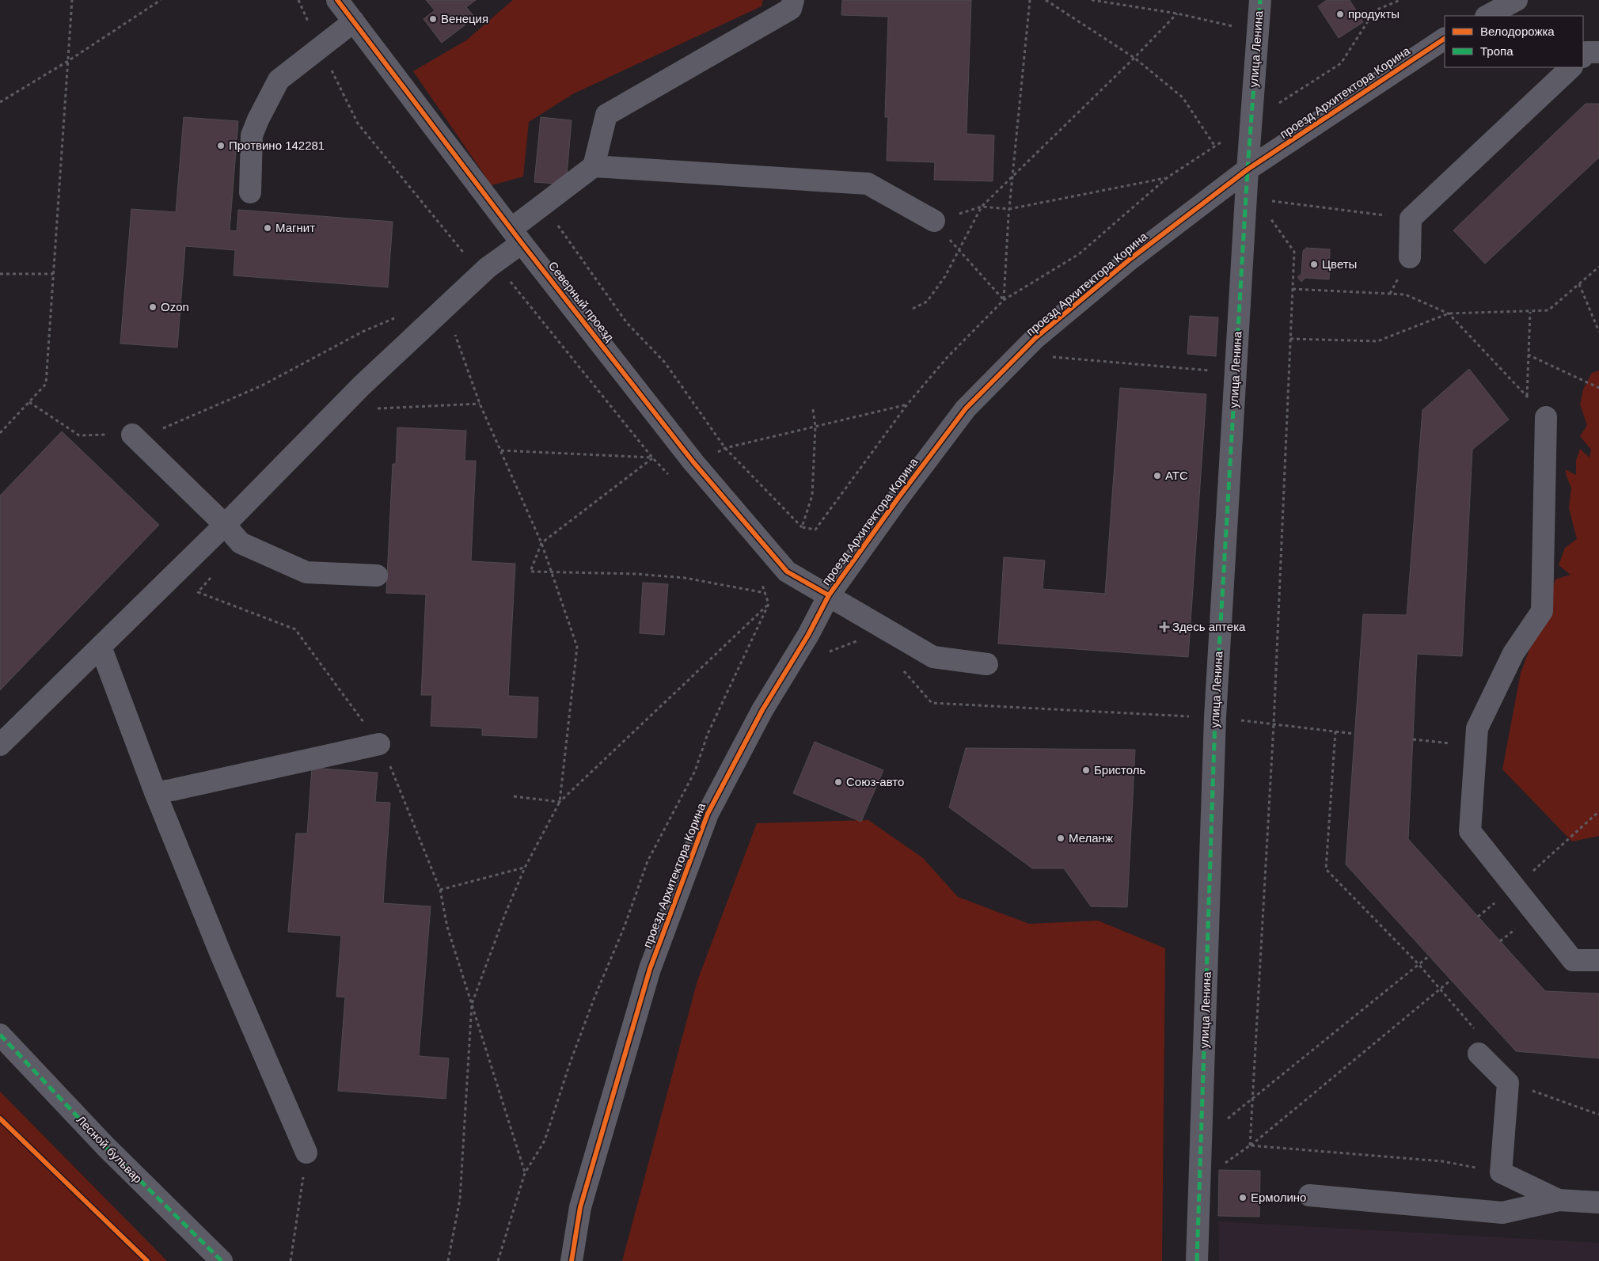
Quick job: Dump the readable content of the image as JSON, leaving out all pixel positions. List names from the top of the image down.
{
  "streets": {
    "street": [
      "улица Ленина",
      "проезд Архитектора Корина",
      "Северный проезд",
      "Лесной бульвар"
    ]
  },
  "crossings": [
    ["улица Ленина", "проезд Архитектора Корина"],
    ["проезд Архитектора Корина", "Северный проезд"]
  ],
  "places": {
    "other": [
      "продукты",
      "Венеция",
      "Протвино 142281",
      "Магнит",
      "Цветы",
      "Ozon",
      "АТС",
      "Бристоль",
      "Союз-авто",
      "Меланж",
      "Ермолино"
    ],
    "health": ["Здесь аптека"]
  },
  "legend": ["Велодорожка", "Тропа"]
}
